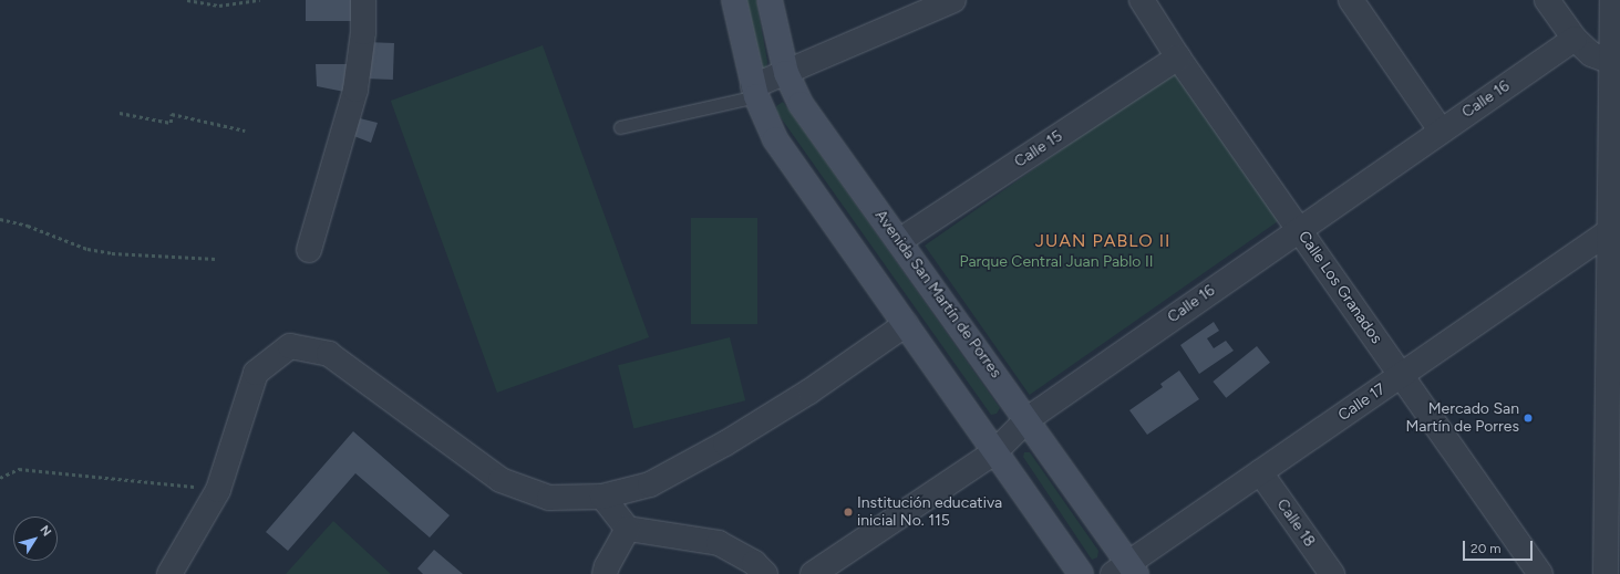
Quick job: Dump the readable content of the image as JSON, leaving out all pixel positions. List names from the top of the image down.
{
  "streets": {
    "main road": ["Avenida San Martín de Porres"],
    "street": [
      "Calle 16",
      "Calle 15",
      "Calle Los Granados",
      "Calle 17",
      "Calle 18"
    ]
  },
  "crossings": [
    ["Calle 16", "Calle Los Granados"],
    ["Calle 16", "Avenida San Martín de Porres"],
    ["Calle 15", "Calle Los Granados"],
    ["Calle 15", "Avenida San Martín de Porres"],
    ["Calle Los Granados", "Calle 17"],
    ["Avenida San Martín de Porres", "Calle 17"],
    ["Calle 17", "Calle 18"]
  ],
  "districts": ["JUAN PABLO II"],
  "parks": ["Parque Central Juan Pablo II"],
  "places": ["Mercado San Martín de Porres", "Institución educativa inicial No. 115"],
  "scale_bar": "20 m",
  "north": "top right"
}
